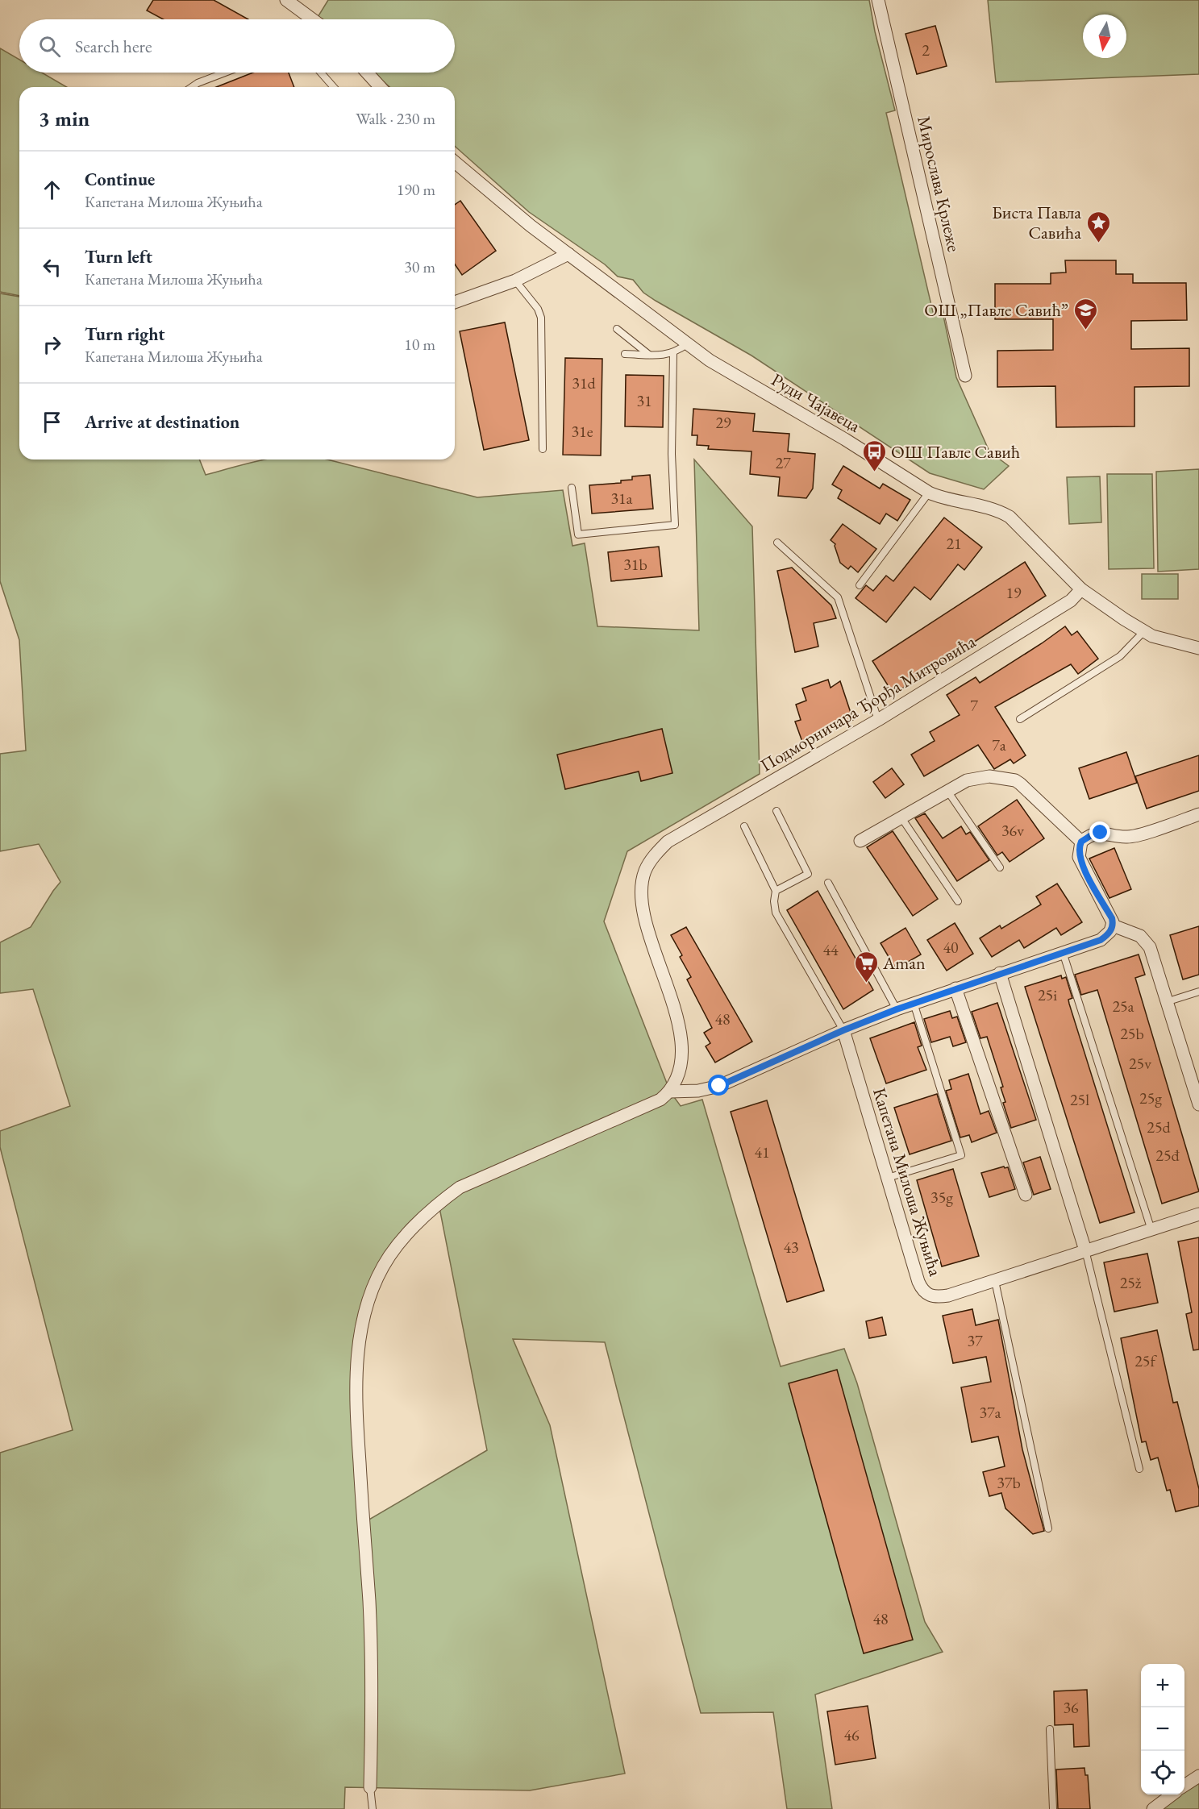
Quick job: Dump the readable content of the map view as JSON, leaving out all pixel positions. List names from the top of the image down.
{
  "streets": {
    "street": [
      "Мирослава Крлеже",
      "Руди Чајавеца",
      "Подморничара Ђорђа Митровића",
      "Капетана Милоша Жуњића"
    ]
  },
  "crossings": [
    ["Руди Чајавеца", "Подморничара Ђорђа Митровића"]
  ],
  "places": {
    "place": ["Биста Павла Савића"],
    "school or university": ["ОШ „Павле Савић”"],
    "bus stop": ["ОШ Павле Савић"],
    "supermarket": ["Aman"]
  },
  "house_numbers": [
    "2",
    "31d",
    "31",
    "29",
    "31e",
    "27",
    "31a",
    "21",
    "31b",
    "19",
    "7",
    "7a",
    "36v",
    "40",
    "44",
    "25i",
    "25a",
    "48",
    "25b",
    "25v",
    "25g",
    "25l",
    "25d",
    "41",
    "25đ",
    "35g",
    "43",
    "25ž",
    "37",
    "25f",
    "37a",
    "37b",
    "48",
    "36",
    "46"
  ],
  "north": "bottom",
  "page": {
    "search": "Search here",
    "heading": ["3 min", "Walk · 230 m"],
    "list": [
      ["Continue", "Капетана Милоша Жуњића", "190 m"],
      ["Turn left", "Капетана Милоша Жуњића", "30 m"],
      ["Turn right", "Капетана Милоша Жуњића", "10 m"],
      "Arrive at destination"
    ],
    "map_buttons": ["+", "−"]
  }
}
